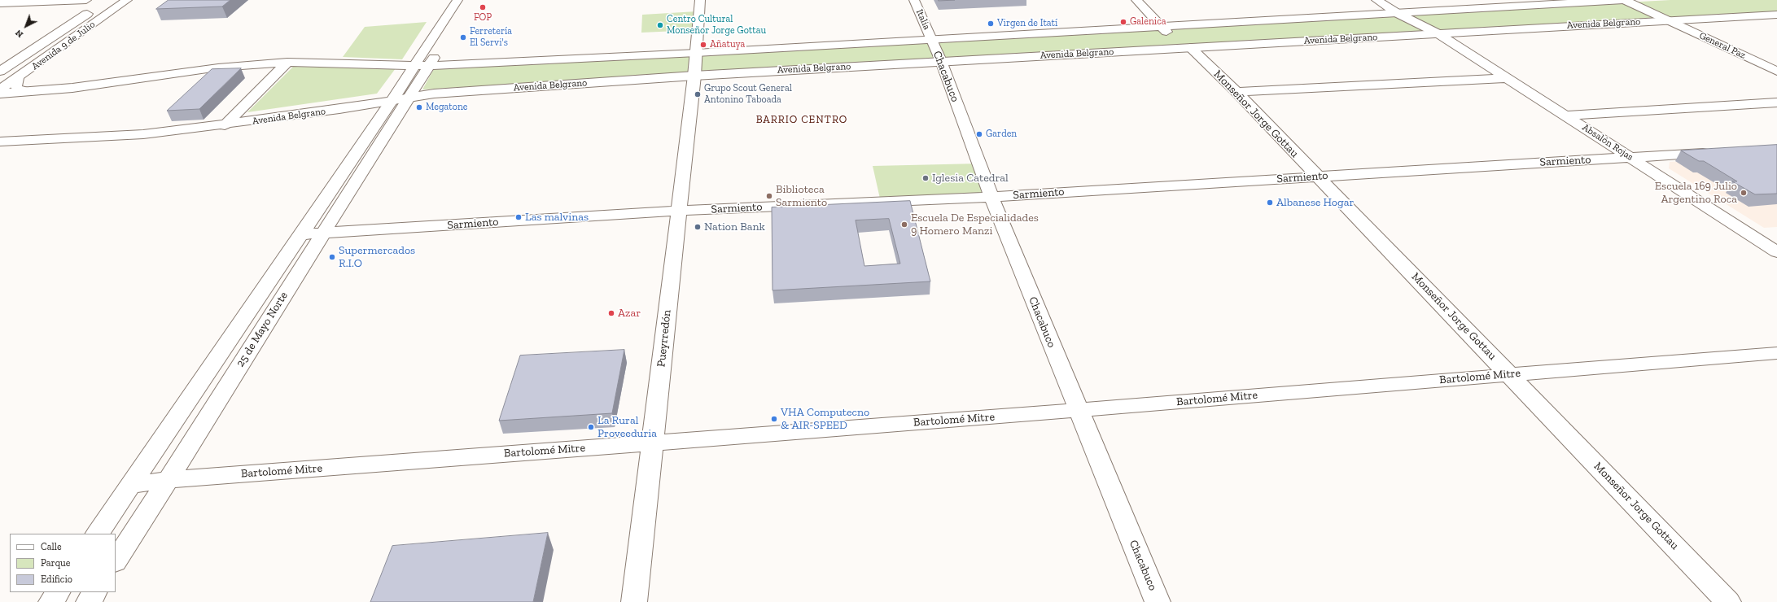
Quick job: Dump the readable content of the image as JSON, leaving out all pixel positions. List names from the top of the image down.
{
  "streets": {
    "street": [
      "Italia",
      "Avenida Belgrano",
      "Avenida 9 de Julio",
      "General Paz",
      "Chacabuco",
      "Monseñor Jorge Gottau",
      "Absalón Rojas",
      "Sarmiento",
      "25 de Mayo Norte",
      "Pueyrredón",
      "Bartolomé Mitre"
    ]
  },
  "crossings": [
    ["Italia", "Avenida Belgrano"],
    ["Italia", "Chacabuco"],
    ["Avenida Belgrano", "General Paz"],
    ["Avenida Belgrano", "Chacabuco"],
    ["Avenida Belgrano", "Monseñor Jorge Gottau"],
    ["Avenida Belgrano", "Absalón Rojas"],
    ["Avenida Belgrano", "25 de Mayo Norte"],
    ["Avenida Belgrano", "Pueyrredón"],
    ["Chacabuco", "Sarmiento"],
    ["Chacabuco", "Bartolomé Mitre"],
    ["Monseñor Jorge Gottau", "Sarmiento"],
    ["Monseñor Jorge Gottau", "Bartolomé Mitre"],
    ["Absalón Rojas", "Sarmiento"],
    ["Sarmiento", "25 de Mayo Norte"],
    ["Sarmiento", "Pueyrredón"],
    ["25 de Mayo Norte", "Bartolomé Mitre"],
    ["Pueyrredón", "Bartolomé Mitre"]
  ],
  "districts": ["BARRIO CENTRO"],
  "places": [
    "FOP",
    "Galenica",
    "Virgen de Itatí",
    "Centro Cultural Monseñor Jorge Gottau",
    "Ferretería El Servi's",
    "Añatuya",
    "Grupo Scout General Antonino Taboada",
    "Megatone",
    "Garden",
    "Iglesia Catedral",
    "Escuela 169 Julio Argentino Roca",
    "Biblioteca Sarmiento",
    "Albanese Hogar",
    "Las malvinas",
    "Escuela De Especialidades 9 Homero Manzi",
    "Nation Bank",
    "Supermercados R.I.O",
    "Azar",
    "VHA Computecno & AIR-SPEED",
    "La Rural Proveeduria"
  ],
  "legend": ["Calle", "Parque", "Edificio"],
  "north": "bottom left"
}
